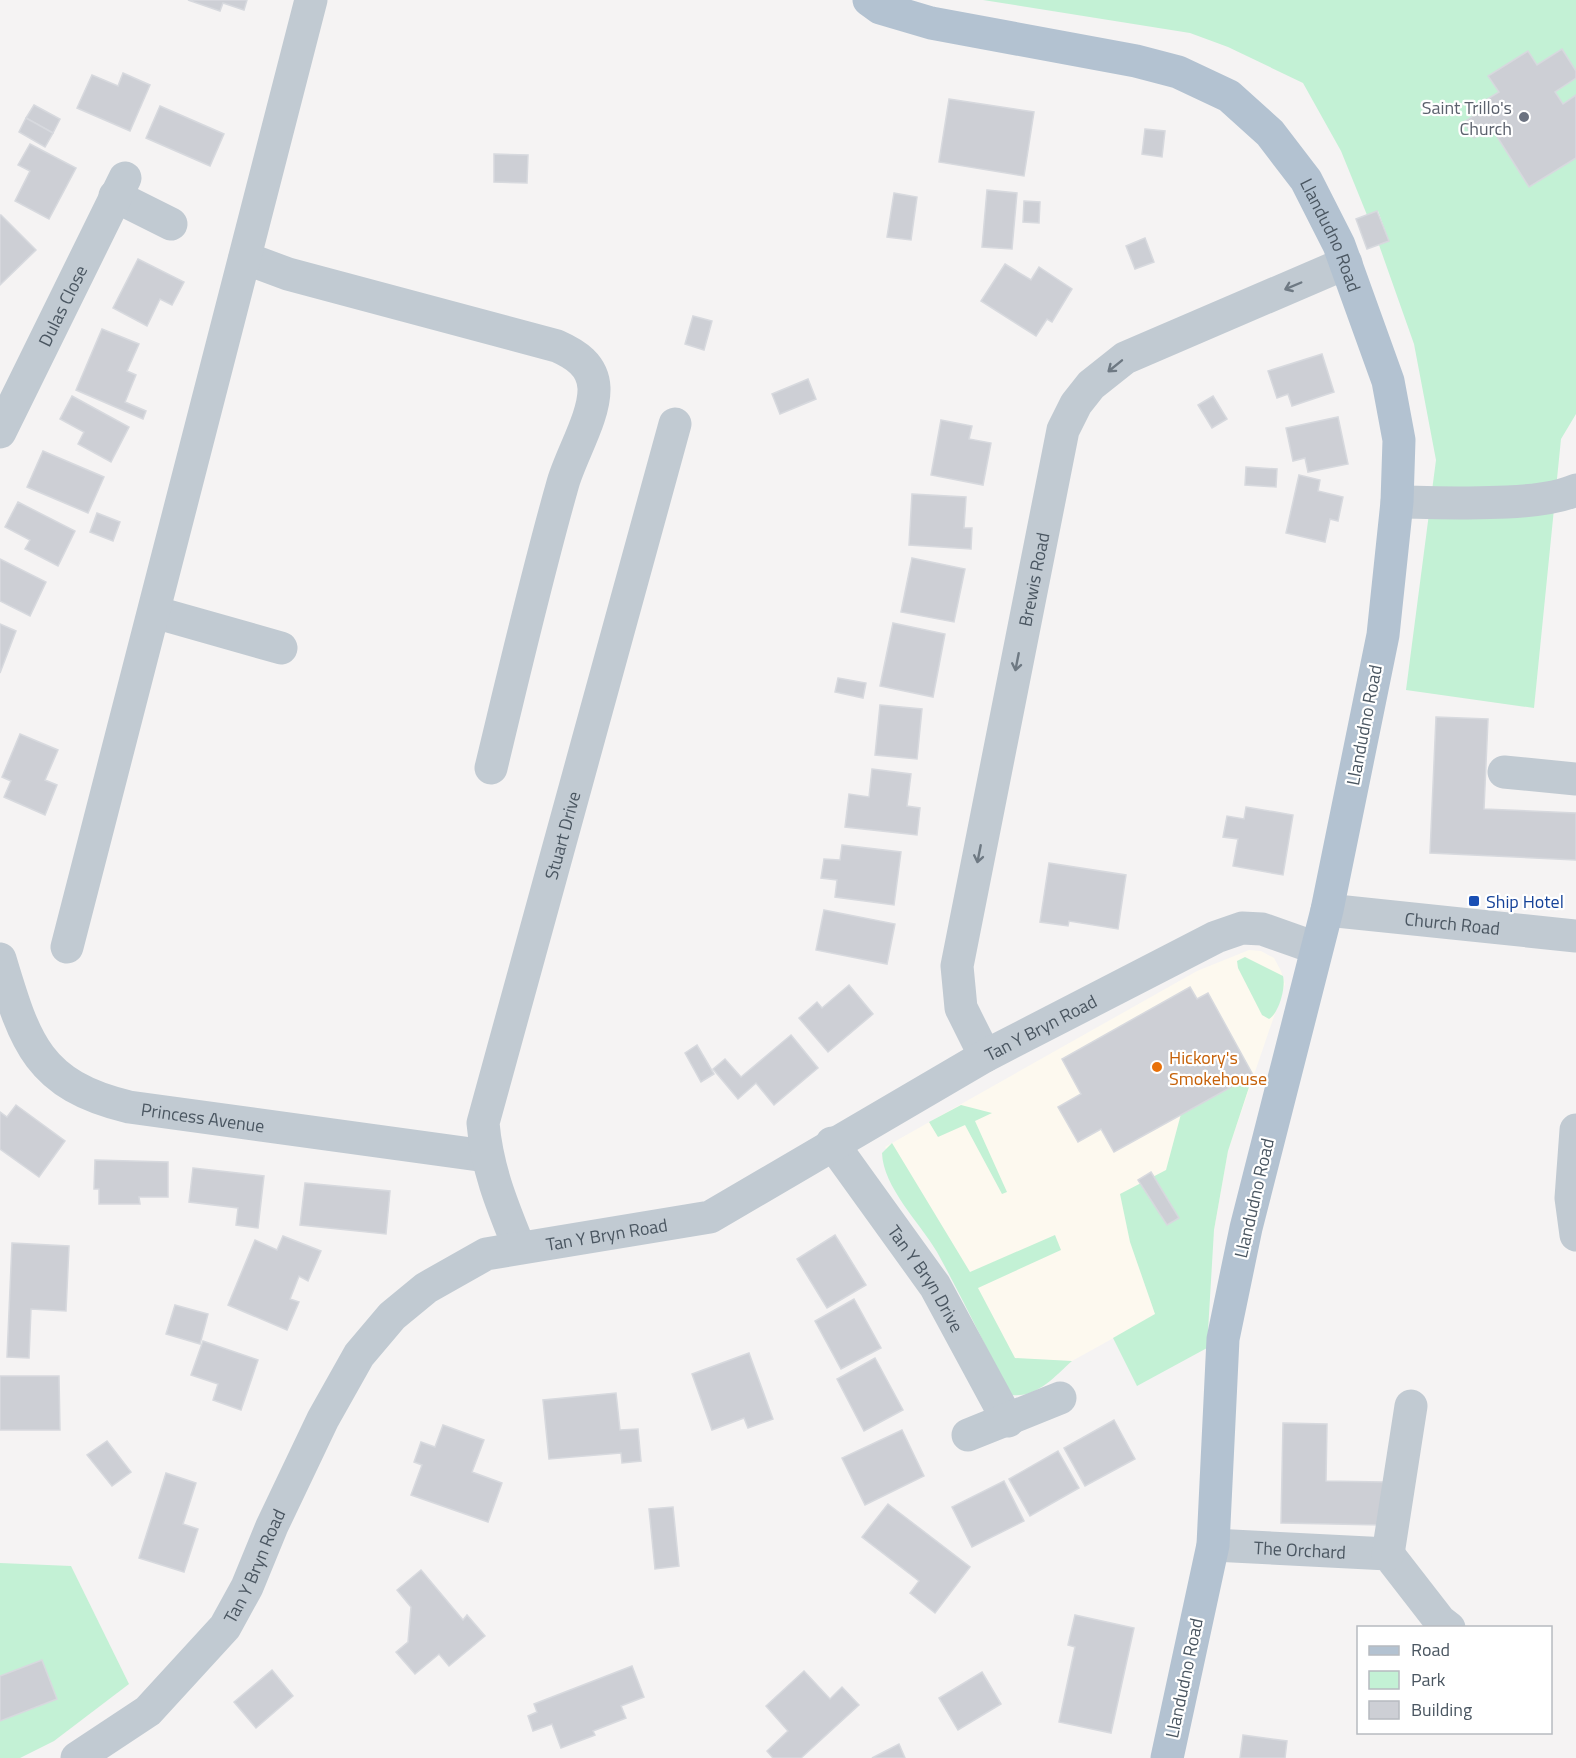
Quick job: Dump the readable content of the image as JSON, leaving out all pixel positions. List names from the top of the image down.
{
  "streets": {
    "main road": ["Llandudno Road"],
    "street": [
      "Dulas Close",
      "Brewis Road",
      "Stuart Drive",
      "Church Road",
      "Tan Y Bryn Road",
      "Princess Avenue",
      "Tan Y Bryn Drive",
      "The Orchard"
    ]
  },
  "crossings": [
    ["Llandudno Road", "Brewis Road"],
    ["Llandudno Road", "Church Road"],
    ["Llandudno Road", "Tan Y Bryn Road"],
    ["Llandudno Road", "The Orchard"],
    ["Brewis Road", "Tan Y Bryn Road"],
    ["Stuart Drive", "Tan Y Bryn Road"],
    ["Stuart Drive", "Princess Avenue"],
    ["Tan Y Bryn Road", "Tan Y Bryn Drive"]
  ],
  "one_way": ["Brewis Road"],
  "places": {
    "other": ["Saint Trillo's Church", "Hickory's Smokehouse"],
    "transit": ["Ship Hotel"]
  },
  "legend": ["Road", "Park", "Building"]
}
